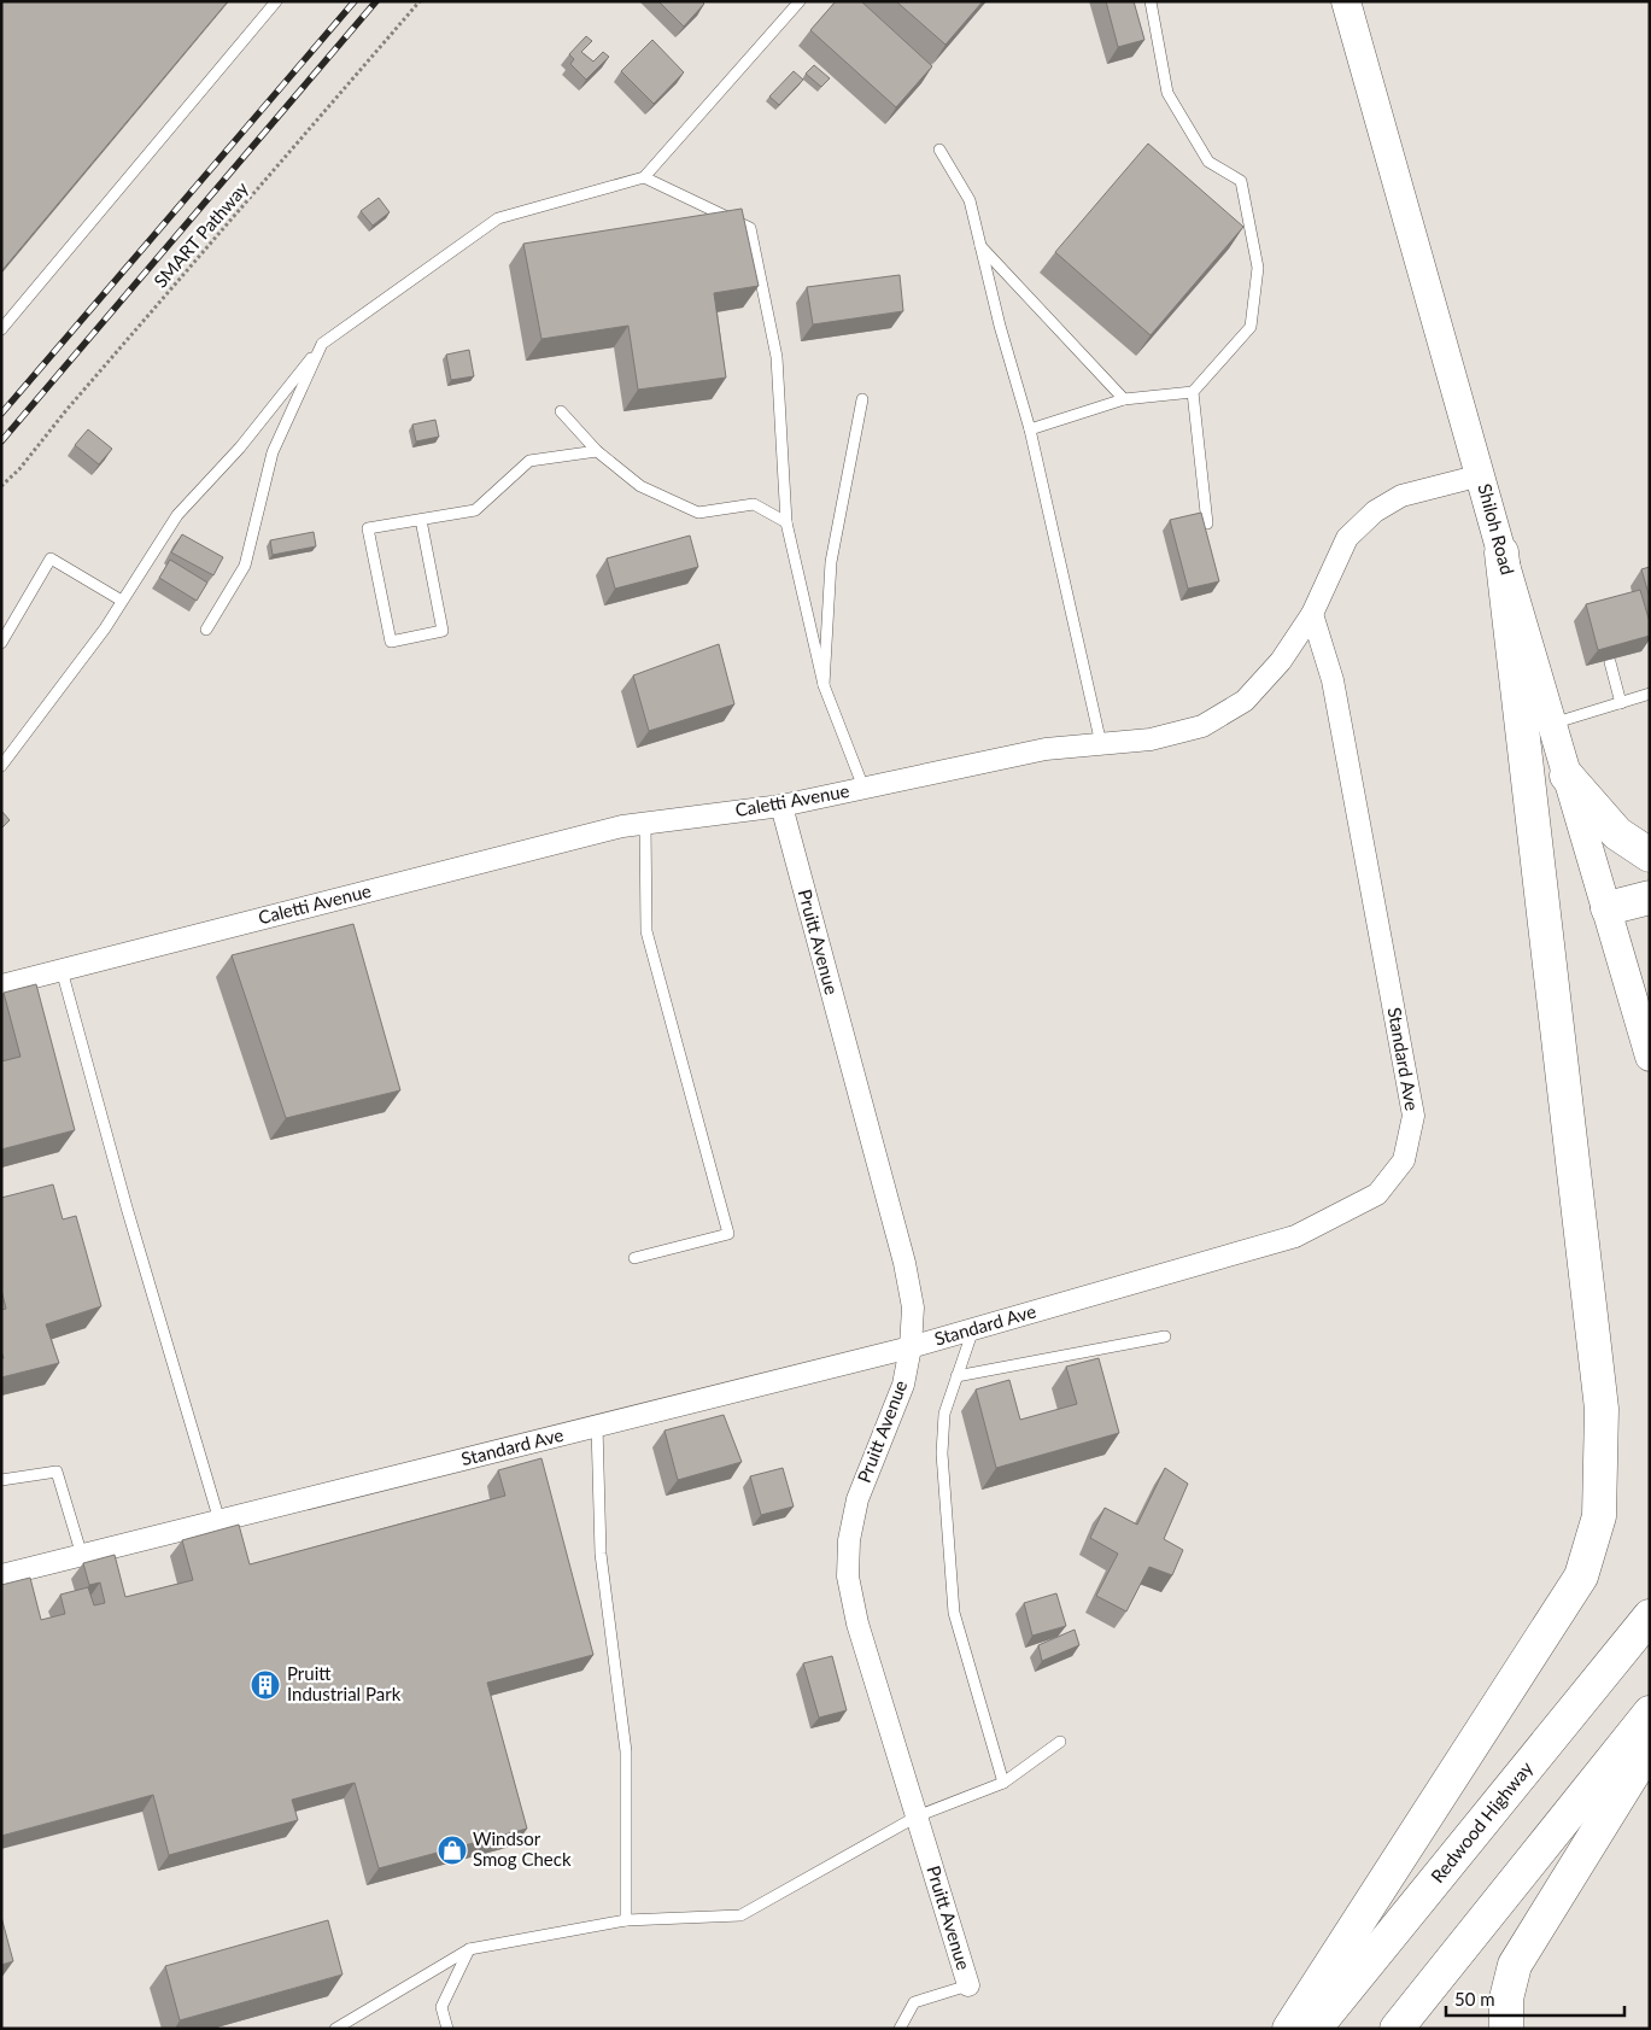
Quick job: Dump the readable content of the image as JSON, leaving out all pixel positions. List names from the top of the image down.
{
  "streets": {
    "highway": ["Redwood Highway"],
    "main road": ["Shiloh Road"],
    "street": ["Caletti Avenue", "Pruitt Avenue", "Standard Ave"],
    "path": ["SMART Pathway"]
  },
  "crossings": [
    ["Shiloh Road", "Caletti Avenue"],
    ["Caletti Avenue", "Pruitt Avenue"],
    ["Caletti Avenue", "Standard Ave"],
    ["Pruitt Avenue", "Standard Ave"]
  ],
  "places": {
    "building": ["Pruitt Industrial Park"],
    "shop": ["Windsor Smog Check"]
  },
  "scale_bar": "50 m"
}
